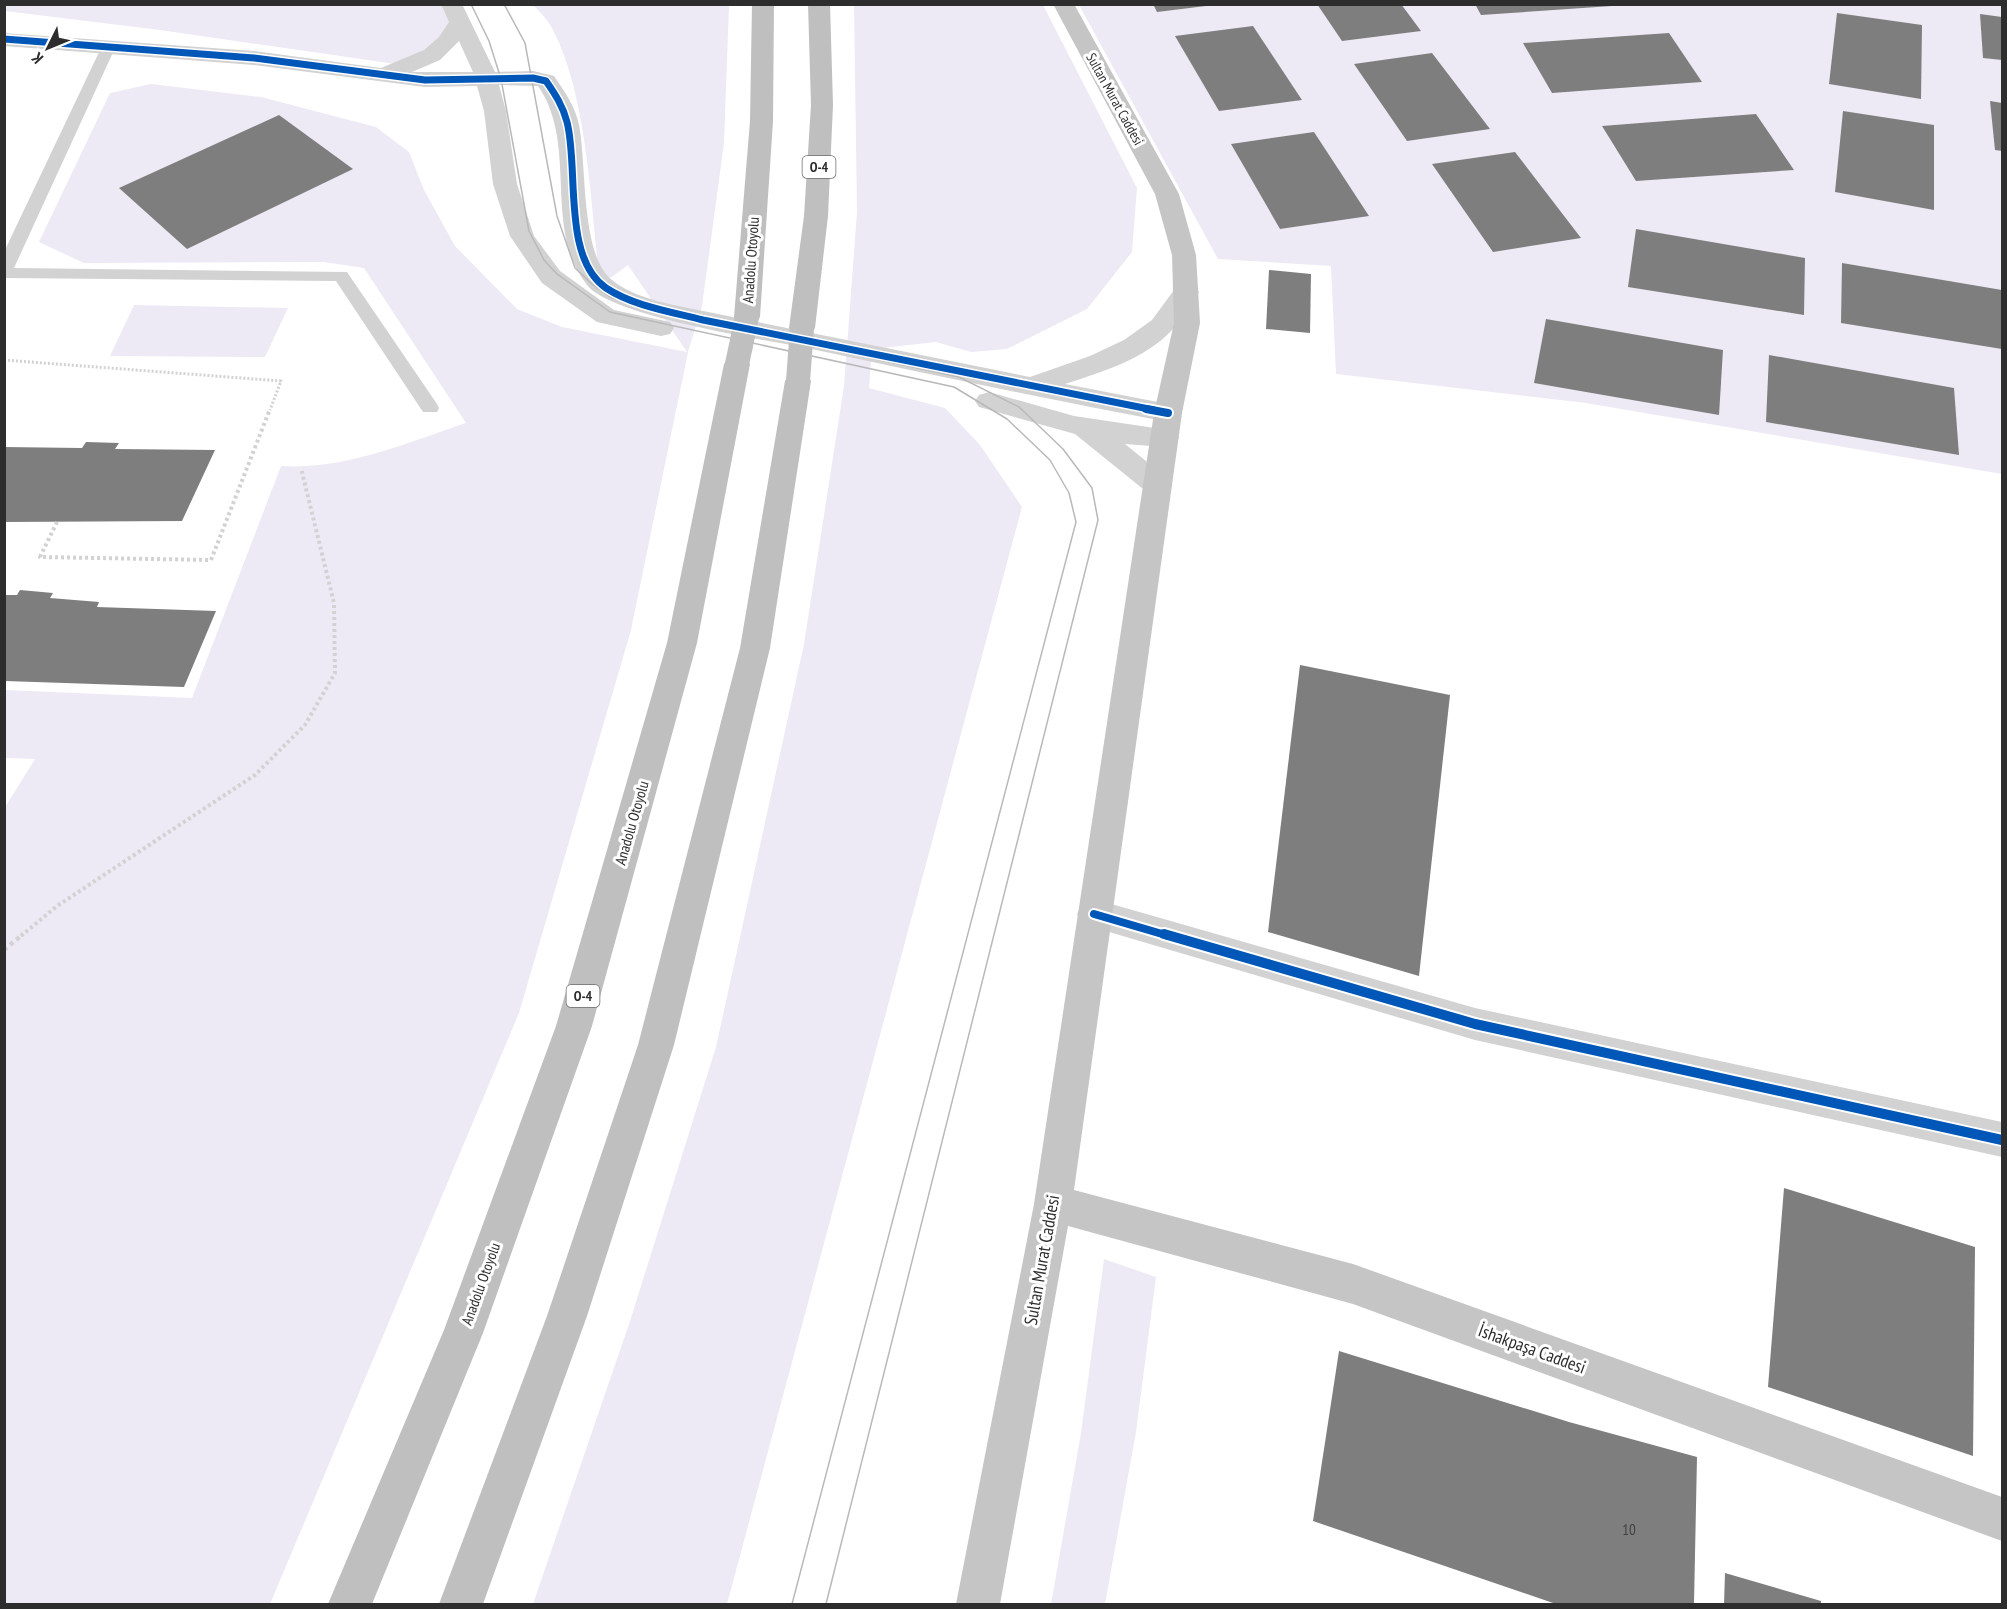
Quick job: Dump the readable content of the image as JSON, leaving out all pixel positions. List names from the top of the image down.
{
  "streets": {
    "highway": ["O-4", "Anadolu Otoyolu"],
    "main road": ["Sultan Murat Caddesi", "İshakpaşa Caddesi"]
  },
  "crossings": [
    ["Sultan Murat Caddesi", "İshakpaşa Caddesi"]
  ],
  "house_numbers": ["10"],
  "north": "bottom left"
}
